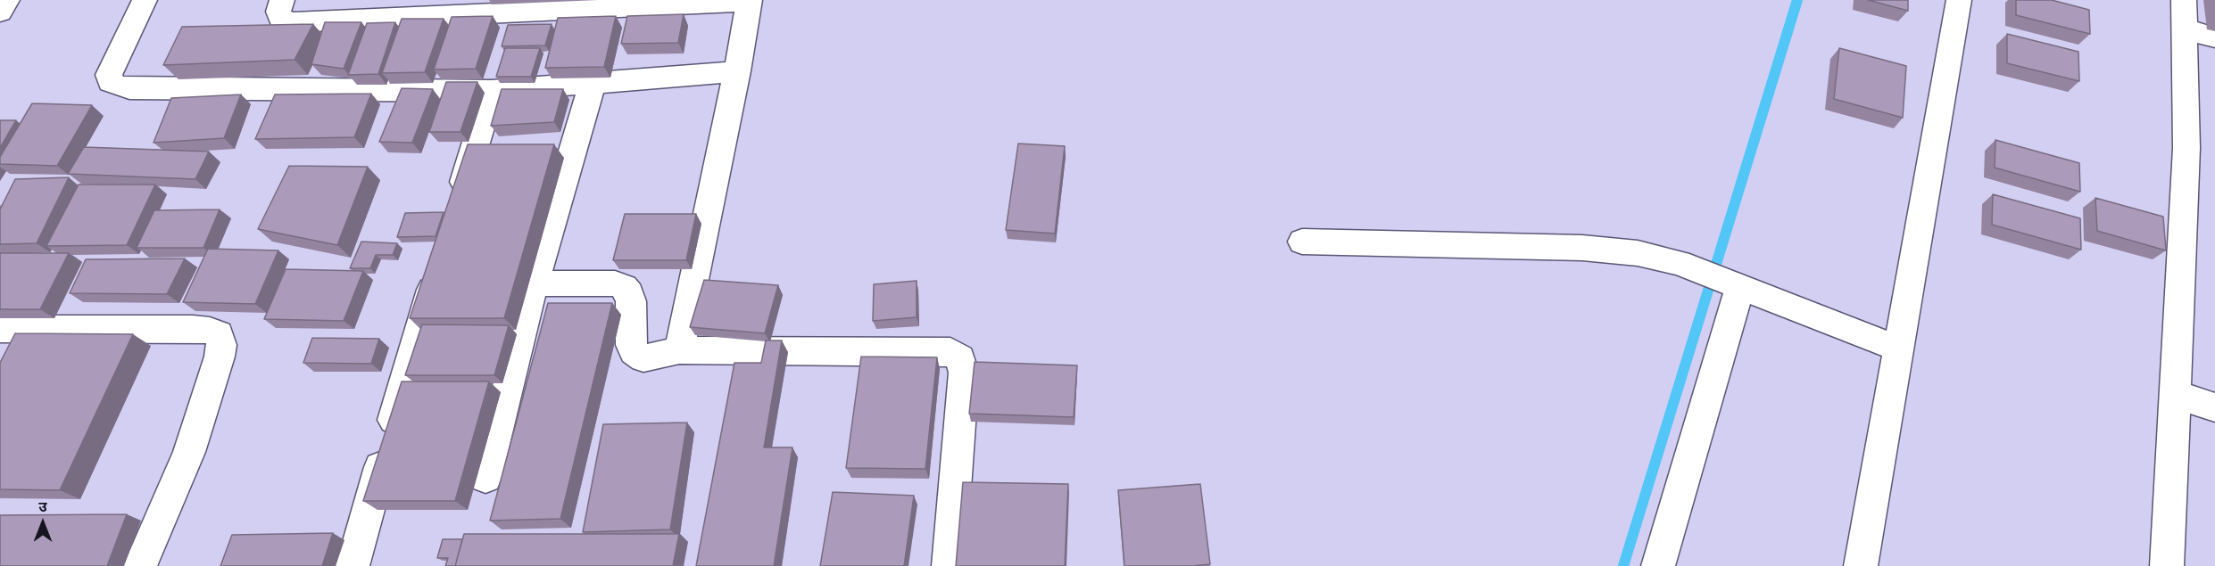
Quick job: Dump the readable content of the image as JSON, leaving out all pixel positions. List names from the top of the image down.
{
  "north": "top"
}
